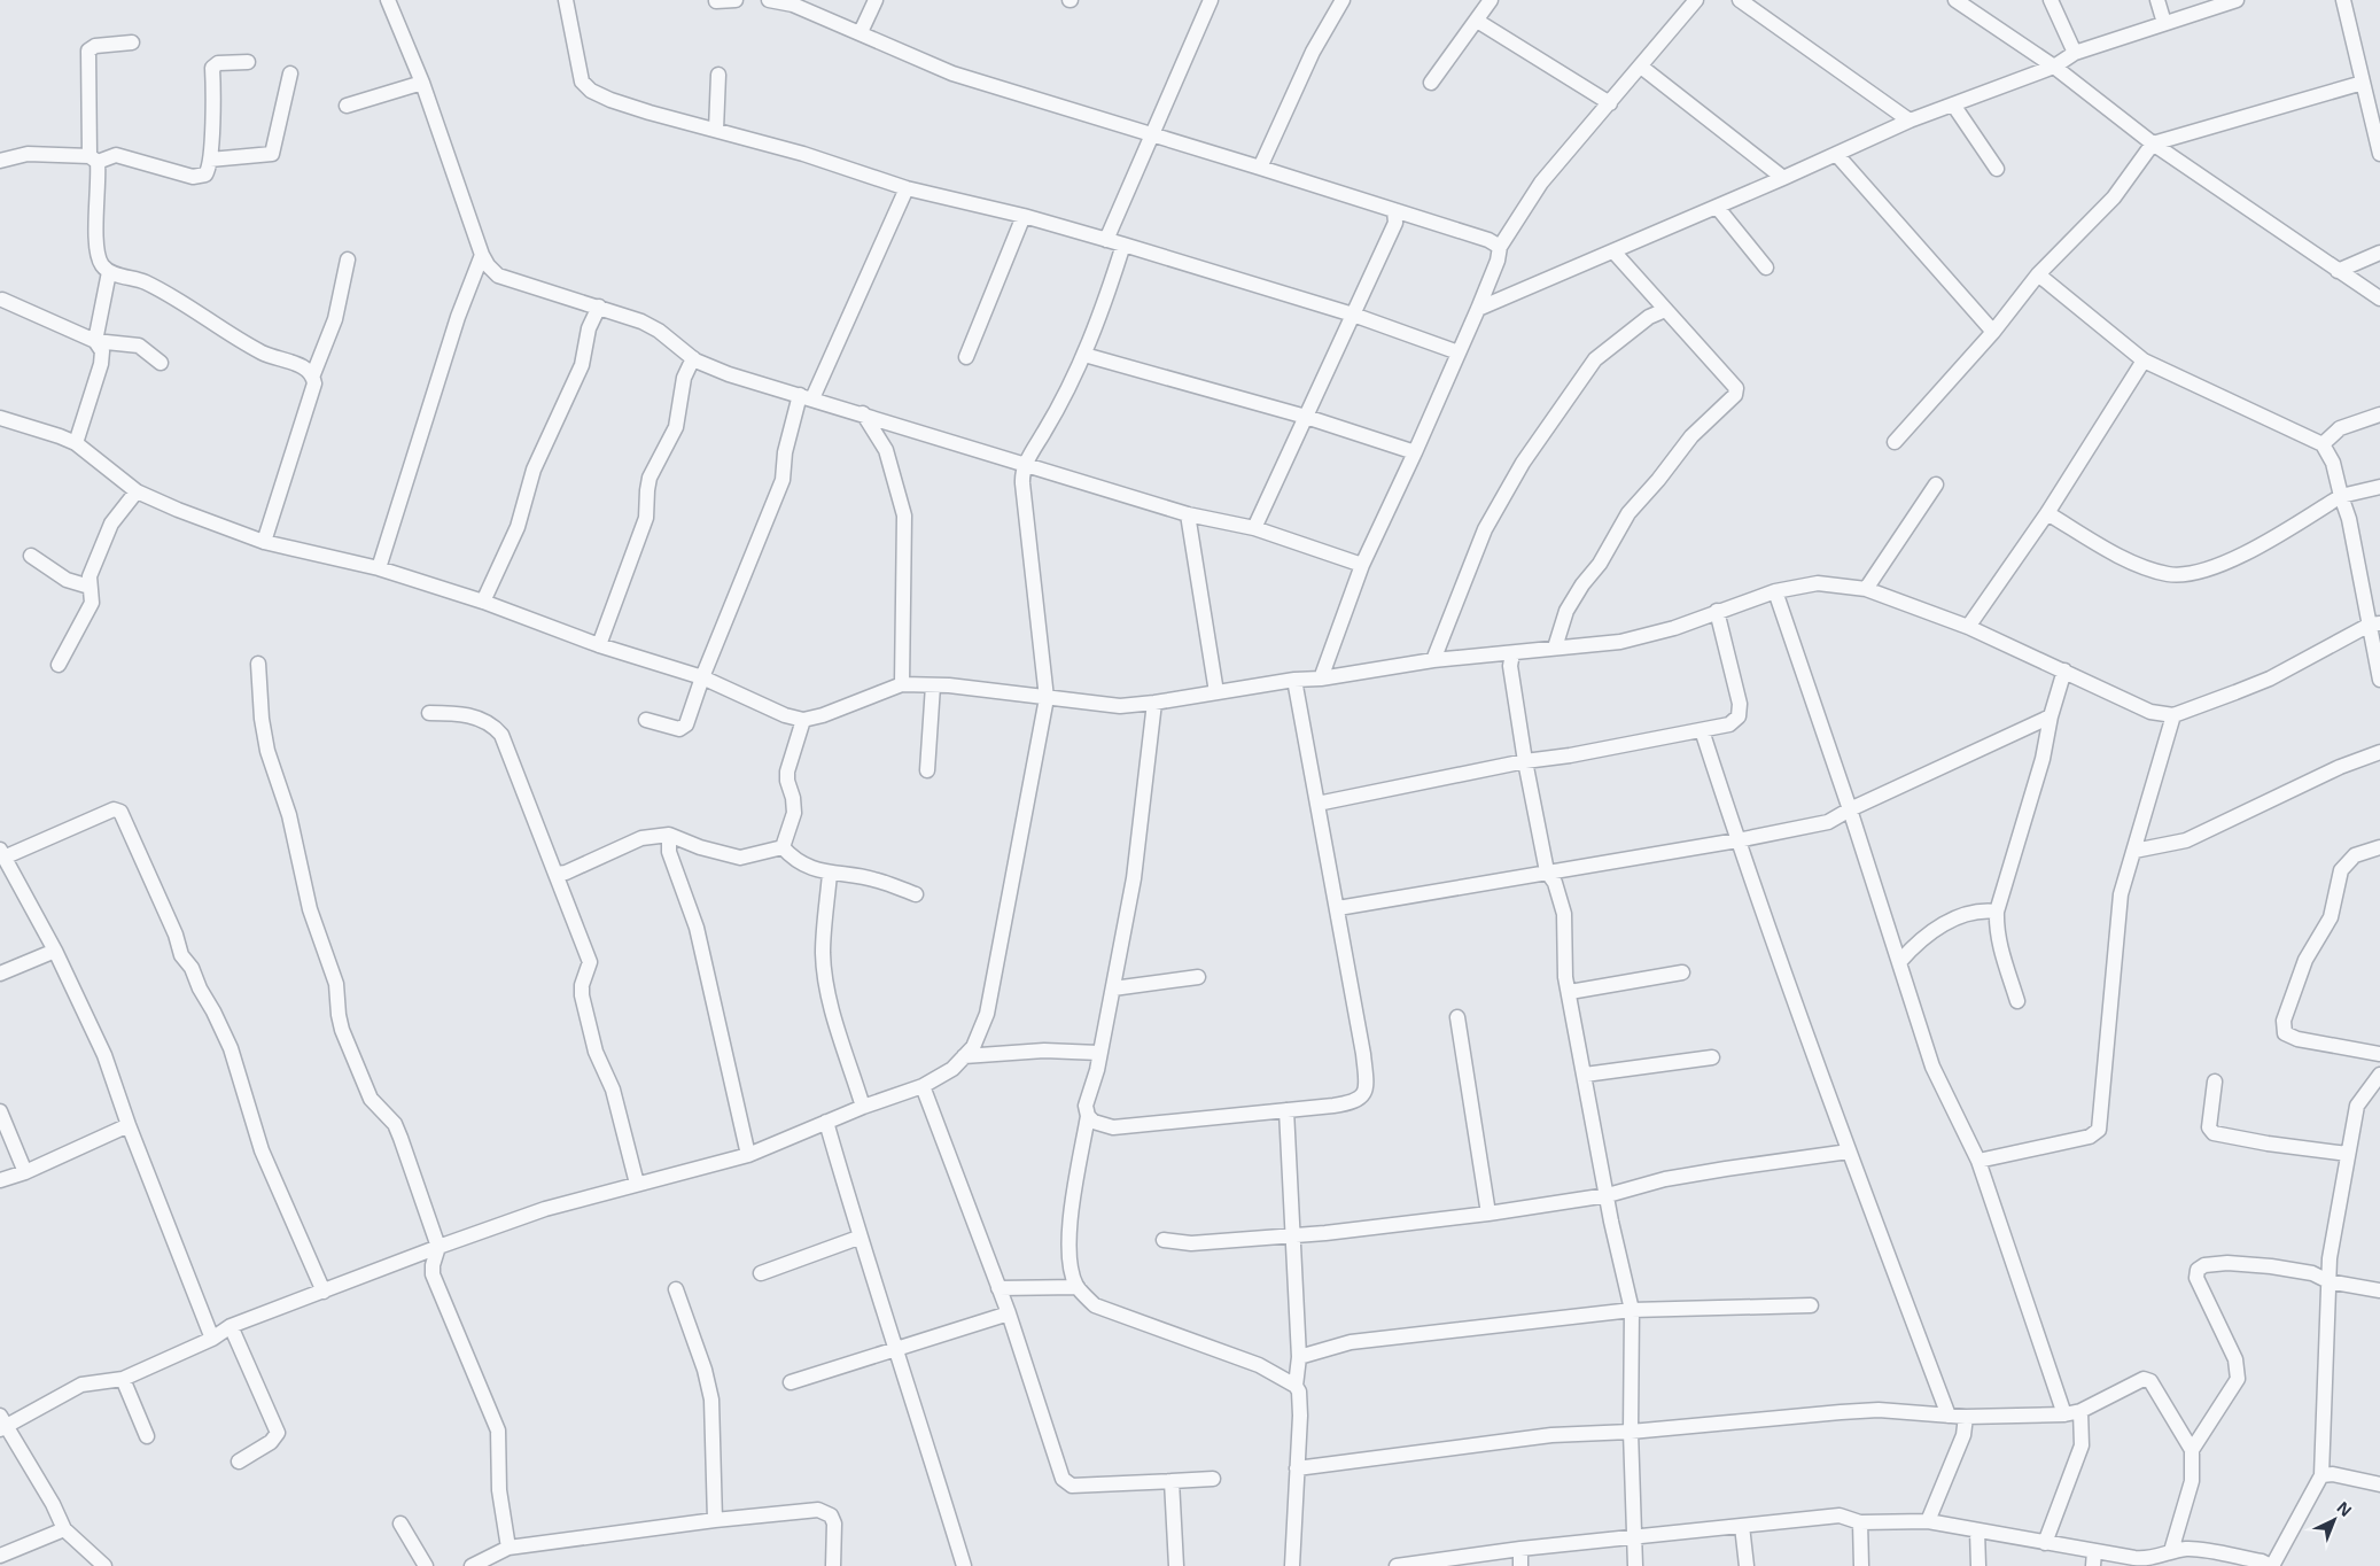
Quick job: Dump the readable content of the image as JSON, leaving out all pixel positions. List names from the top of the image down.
{
  "north": "top right"
}
